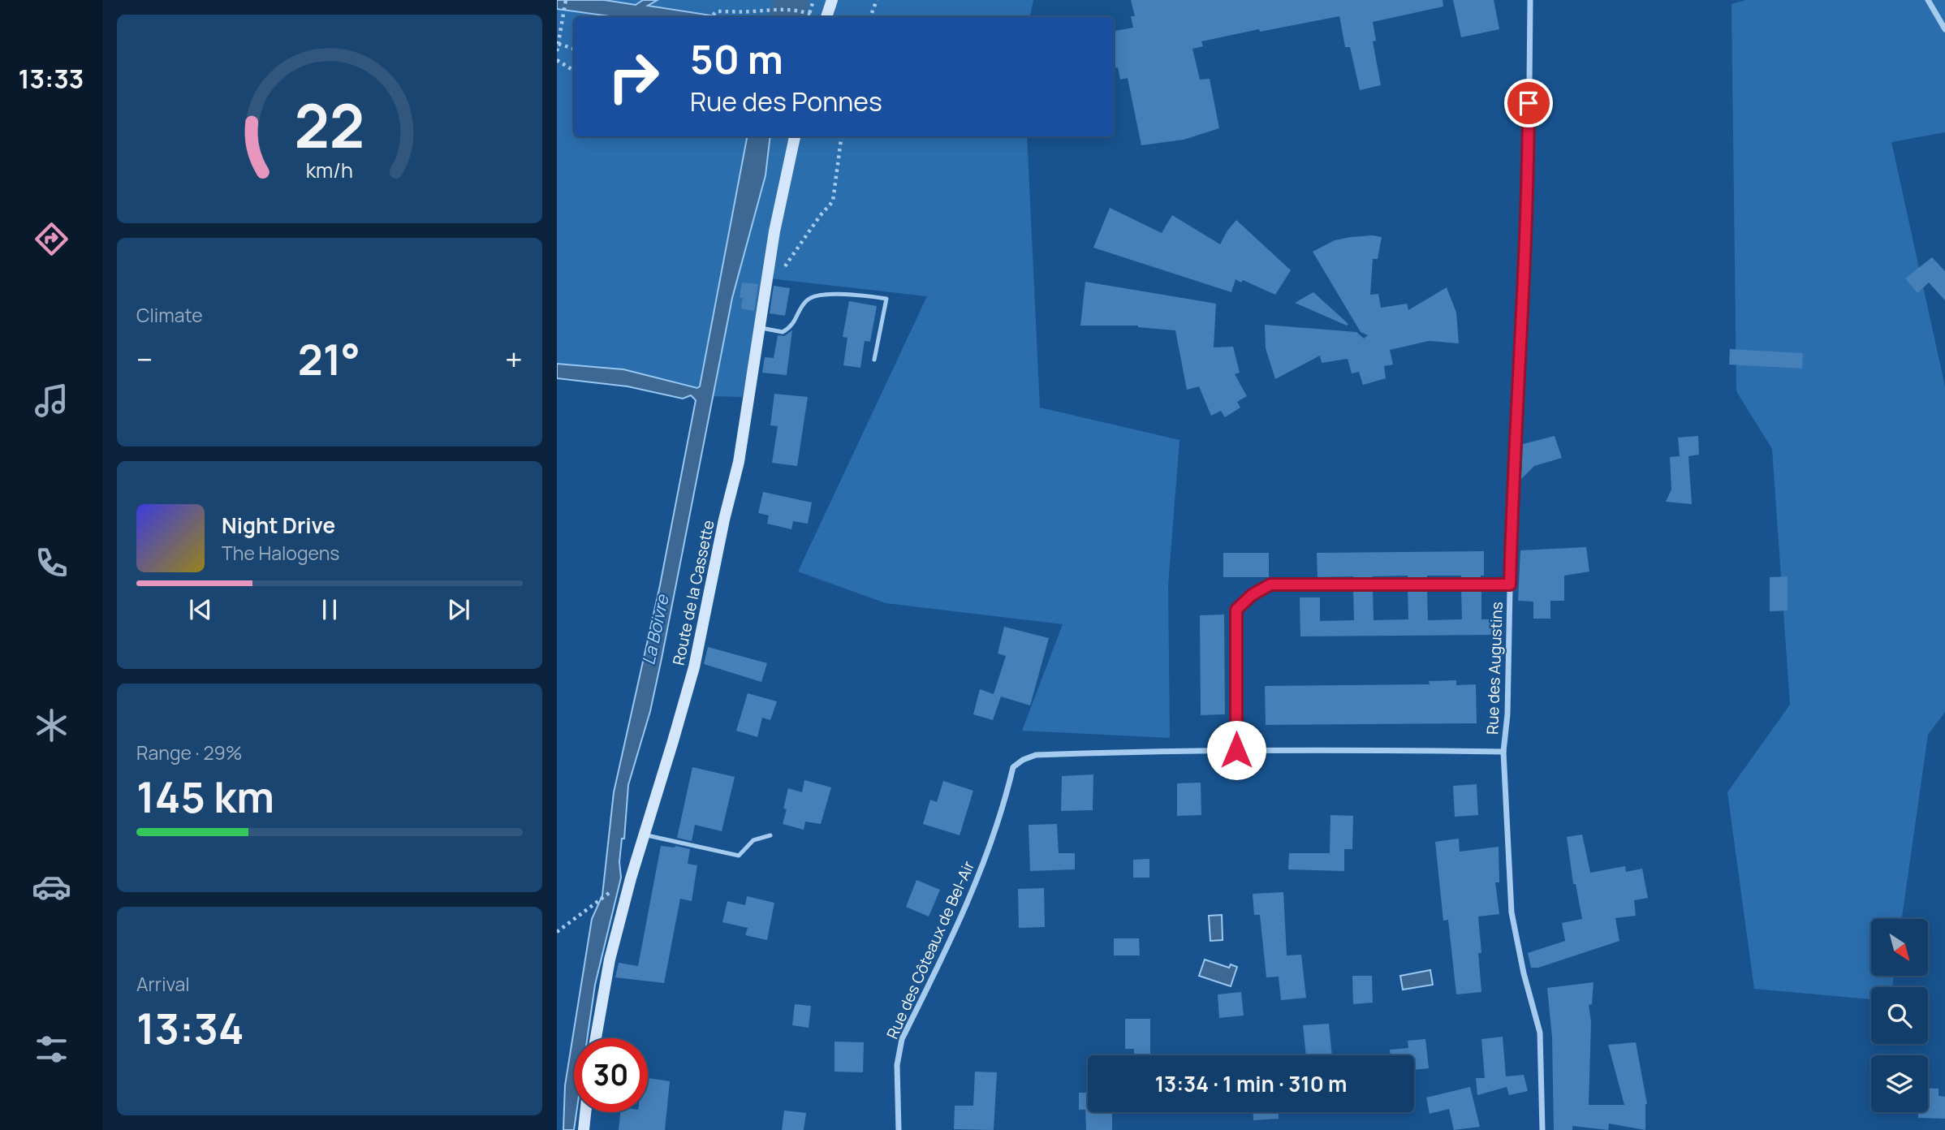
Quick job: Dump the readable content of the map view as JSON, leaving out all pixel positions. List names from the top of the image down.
{
  "streets": {
    "street": ["Route de la Cassette", "Rue des Augustins", "Rue des Côteaux de Bel-Air"]
  },
  "crossings": [
    ["Rue des Augustins", "Rue des Côteaux de Bel-Air"]
  ],
  "water": ["La Boivre"],
  "north": "bottom right",
  "page": {
    "tabs": "13:33",
    "turn": ["50 m", "Rue des Ponnes"],
    "tile": [
      "Climate",
      ["Range · 29%", "145 km"],
      ["Arrival", "13:34"]
    ],
    "heat": ["−", "21°", "+"],
    "song": ["Night Drive", "The Halogens"],
    "limit": "30",
    "trip": "13:34 · 1 min · 310 m",
    "gauge": ["22", "km/h"]
  }
}
